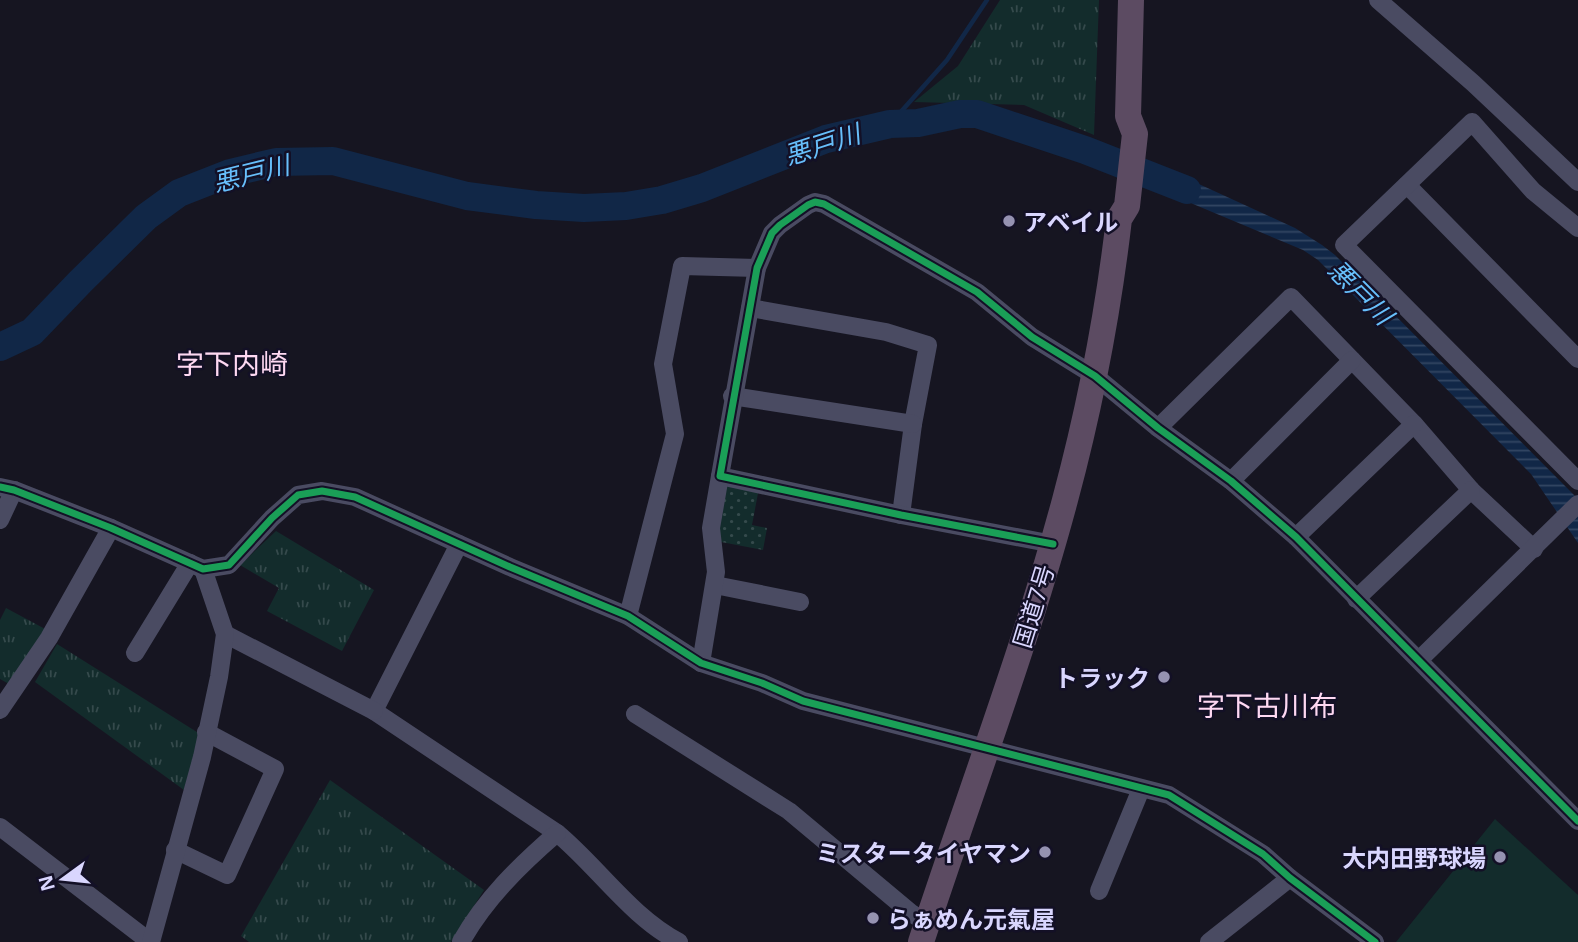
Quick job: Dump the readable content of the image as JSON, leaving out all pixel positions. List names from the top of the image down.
{
  "streets": {
    "highway": ["国道7号"]
  },
  "districts": ["字下内崎", "字下古川布"],
  "water": ["悪戸川"],
  "places": [
    "アベイル",
    "トラック",
    "ミスタータイヤマン",
    "大内田野球場",
    "らぁめん元氣屋"
  ],
  "north": "left"
}
